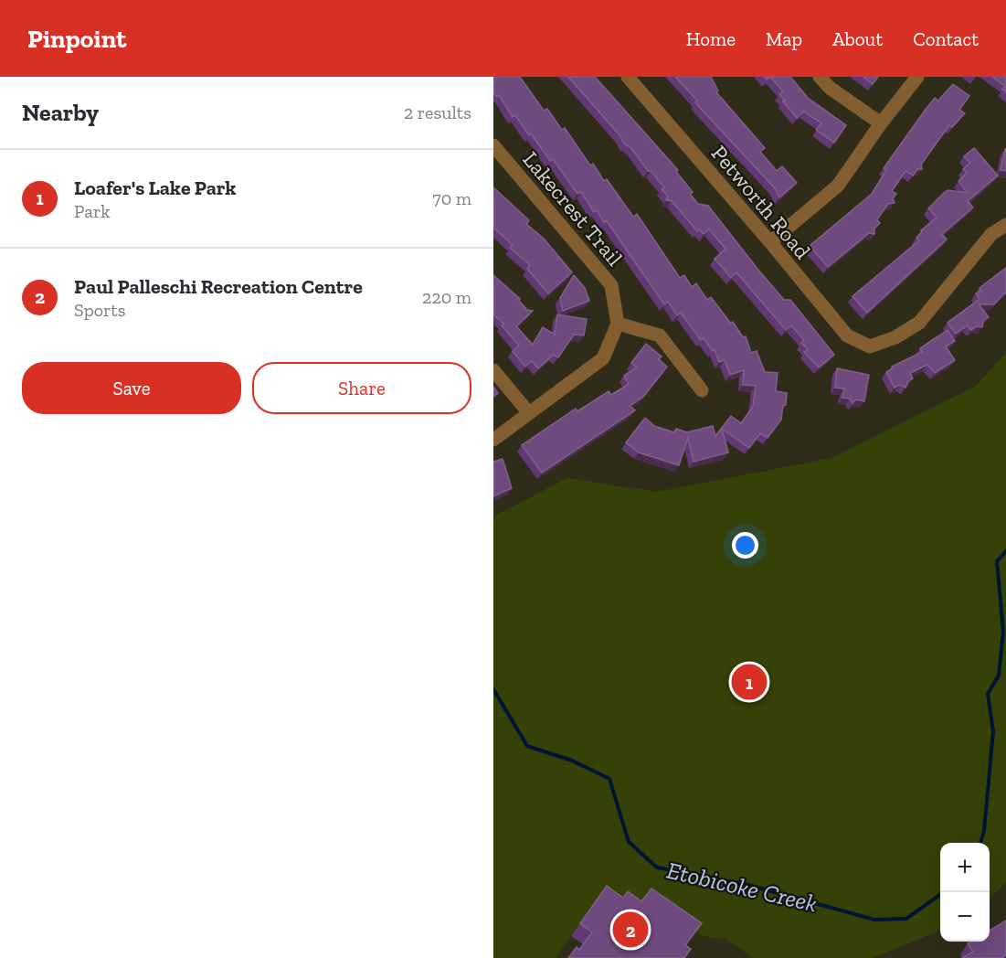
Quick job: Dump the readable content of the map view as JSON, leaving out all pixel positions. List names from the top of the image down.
{
  "streets": {
    "street": ["Petworth Road", "Lakecrest Trail"]
  },
  "water": ["Etobicoke Creek"],
  "page": {
    "header": "Pinpoint",
    "nav": [
      "Home",
      "Map",
      "About",
      "Contact"
    ],
    "heading": ["Nearby", "2 results"],
    "list": [
      {
        "mark": "1",
        "name": "Loafer's Lake Park",
        "note": "Park",
        "value": "70 m"
      },
      {
        "mark": "2",
        "name": "Paul Palleschi Recreation Centre",
        "note": "Sports",
        "value": "220 m"
      }
    ],
    "buttons": ["Save", "Share"],
    "pins": ["1", "2"],
    "map_buttons": ["+", "−"]
  }
}
